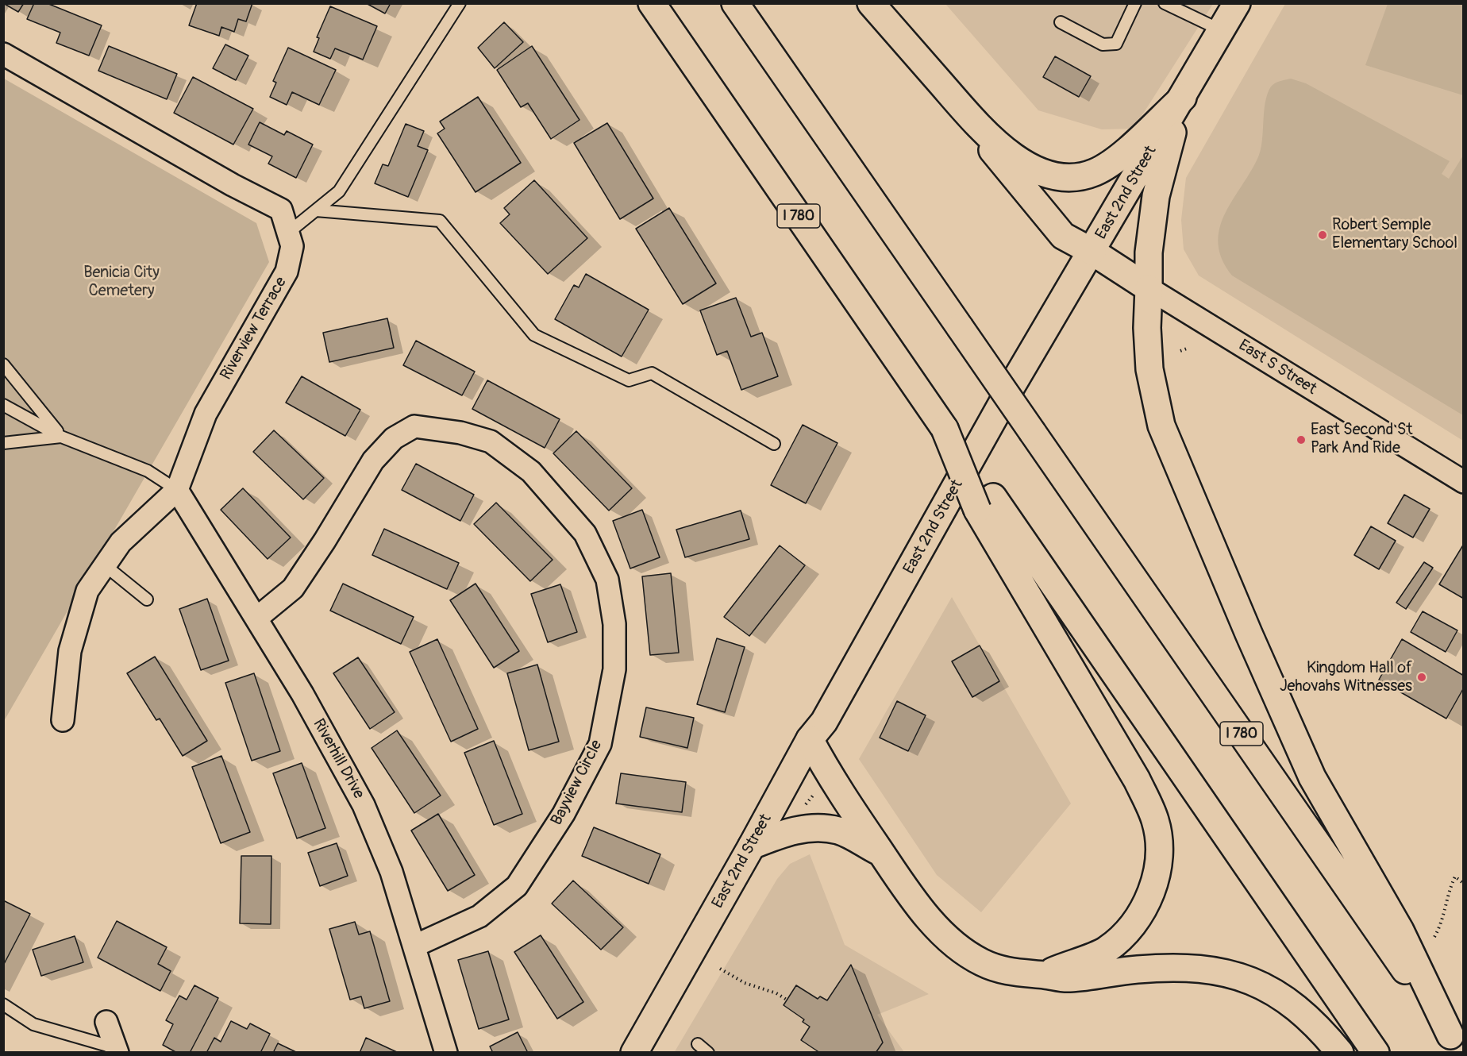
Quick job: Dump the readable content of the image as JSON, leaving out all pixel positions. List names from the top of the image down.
{
  "streets": {
    "main road": ["East 2nd Street", "I 780", "East S Street"],
    "street": ["Riverview Terrace", "Riverhill Drive", "Bayview Circle"]
  },
  "crossings": [
    ["East 2nd Street", "East S Street"],
    ["Riverview Terrace", "Riverhill Drive"],
    ["Riverhill Drive", "Bayview Circle"]
  ],
  "parks": ["Benicia City Cemetery"],
  "places": ["Robert Semple Elementary School", "East Second St Park And Ride", "Kingdom Hall of Jehovahs Witnesses"]
}
